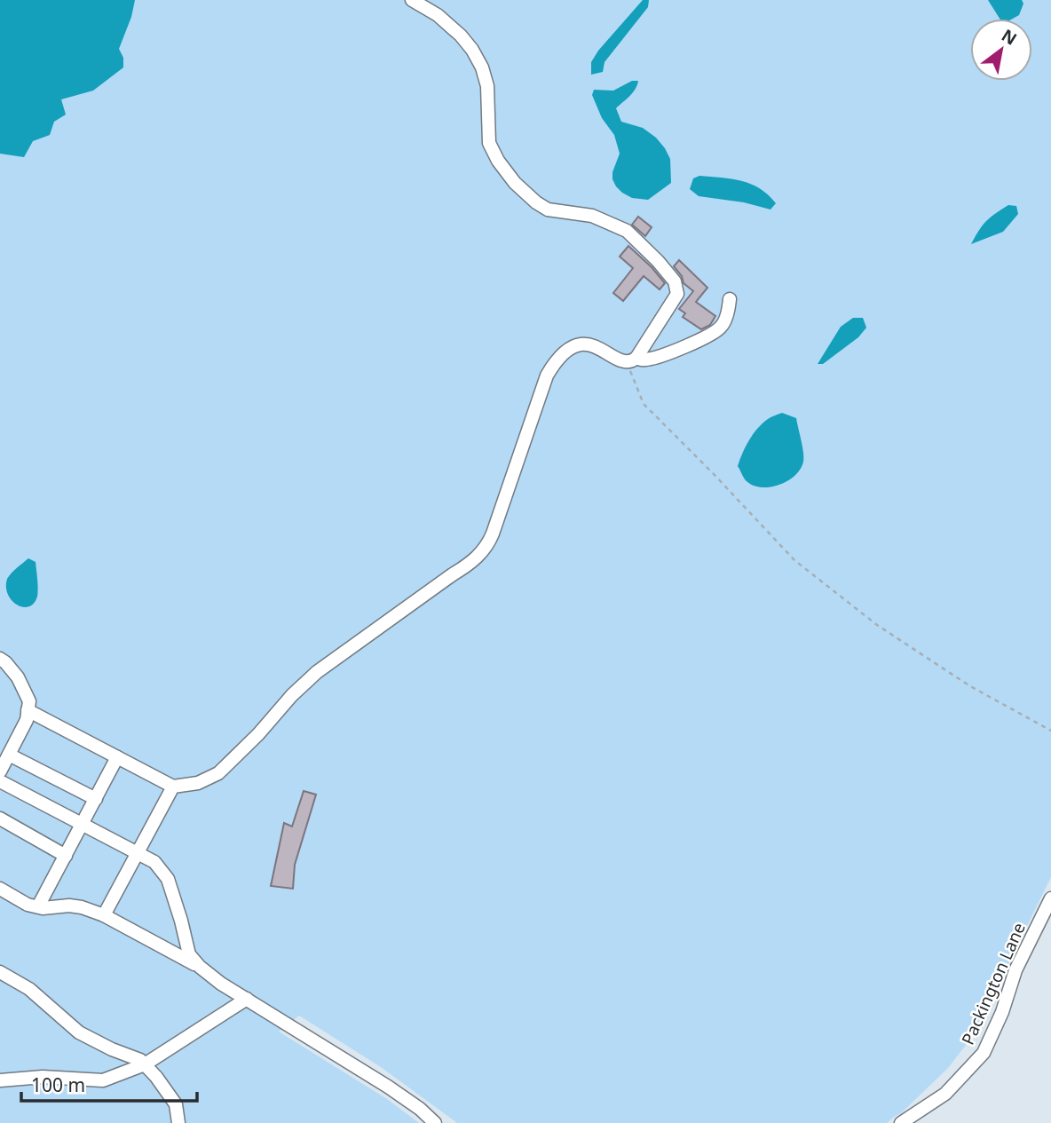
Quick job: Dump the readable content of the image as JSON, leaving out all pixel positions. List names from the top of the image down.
{
  "streets": {
    "street": ["Packington Lane"]
  },
  "scale_bar": "100 m",
  "north": "top right"
}
